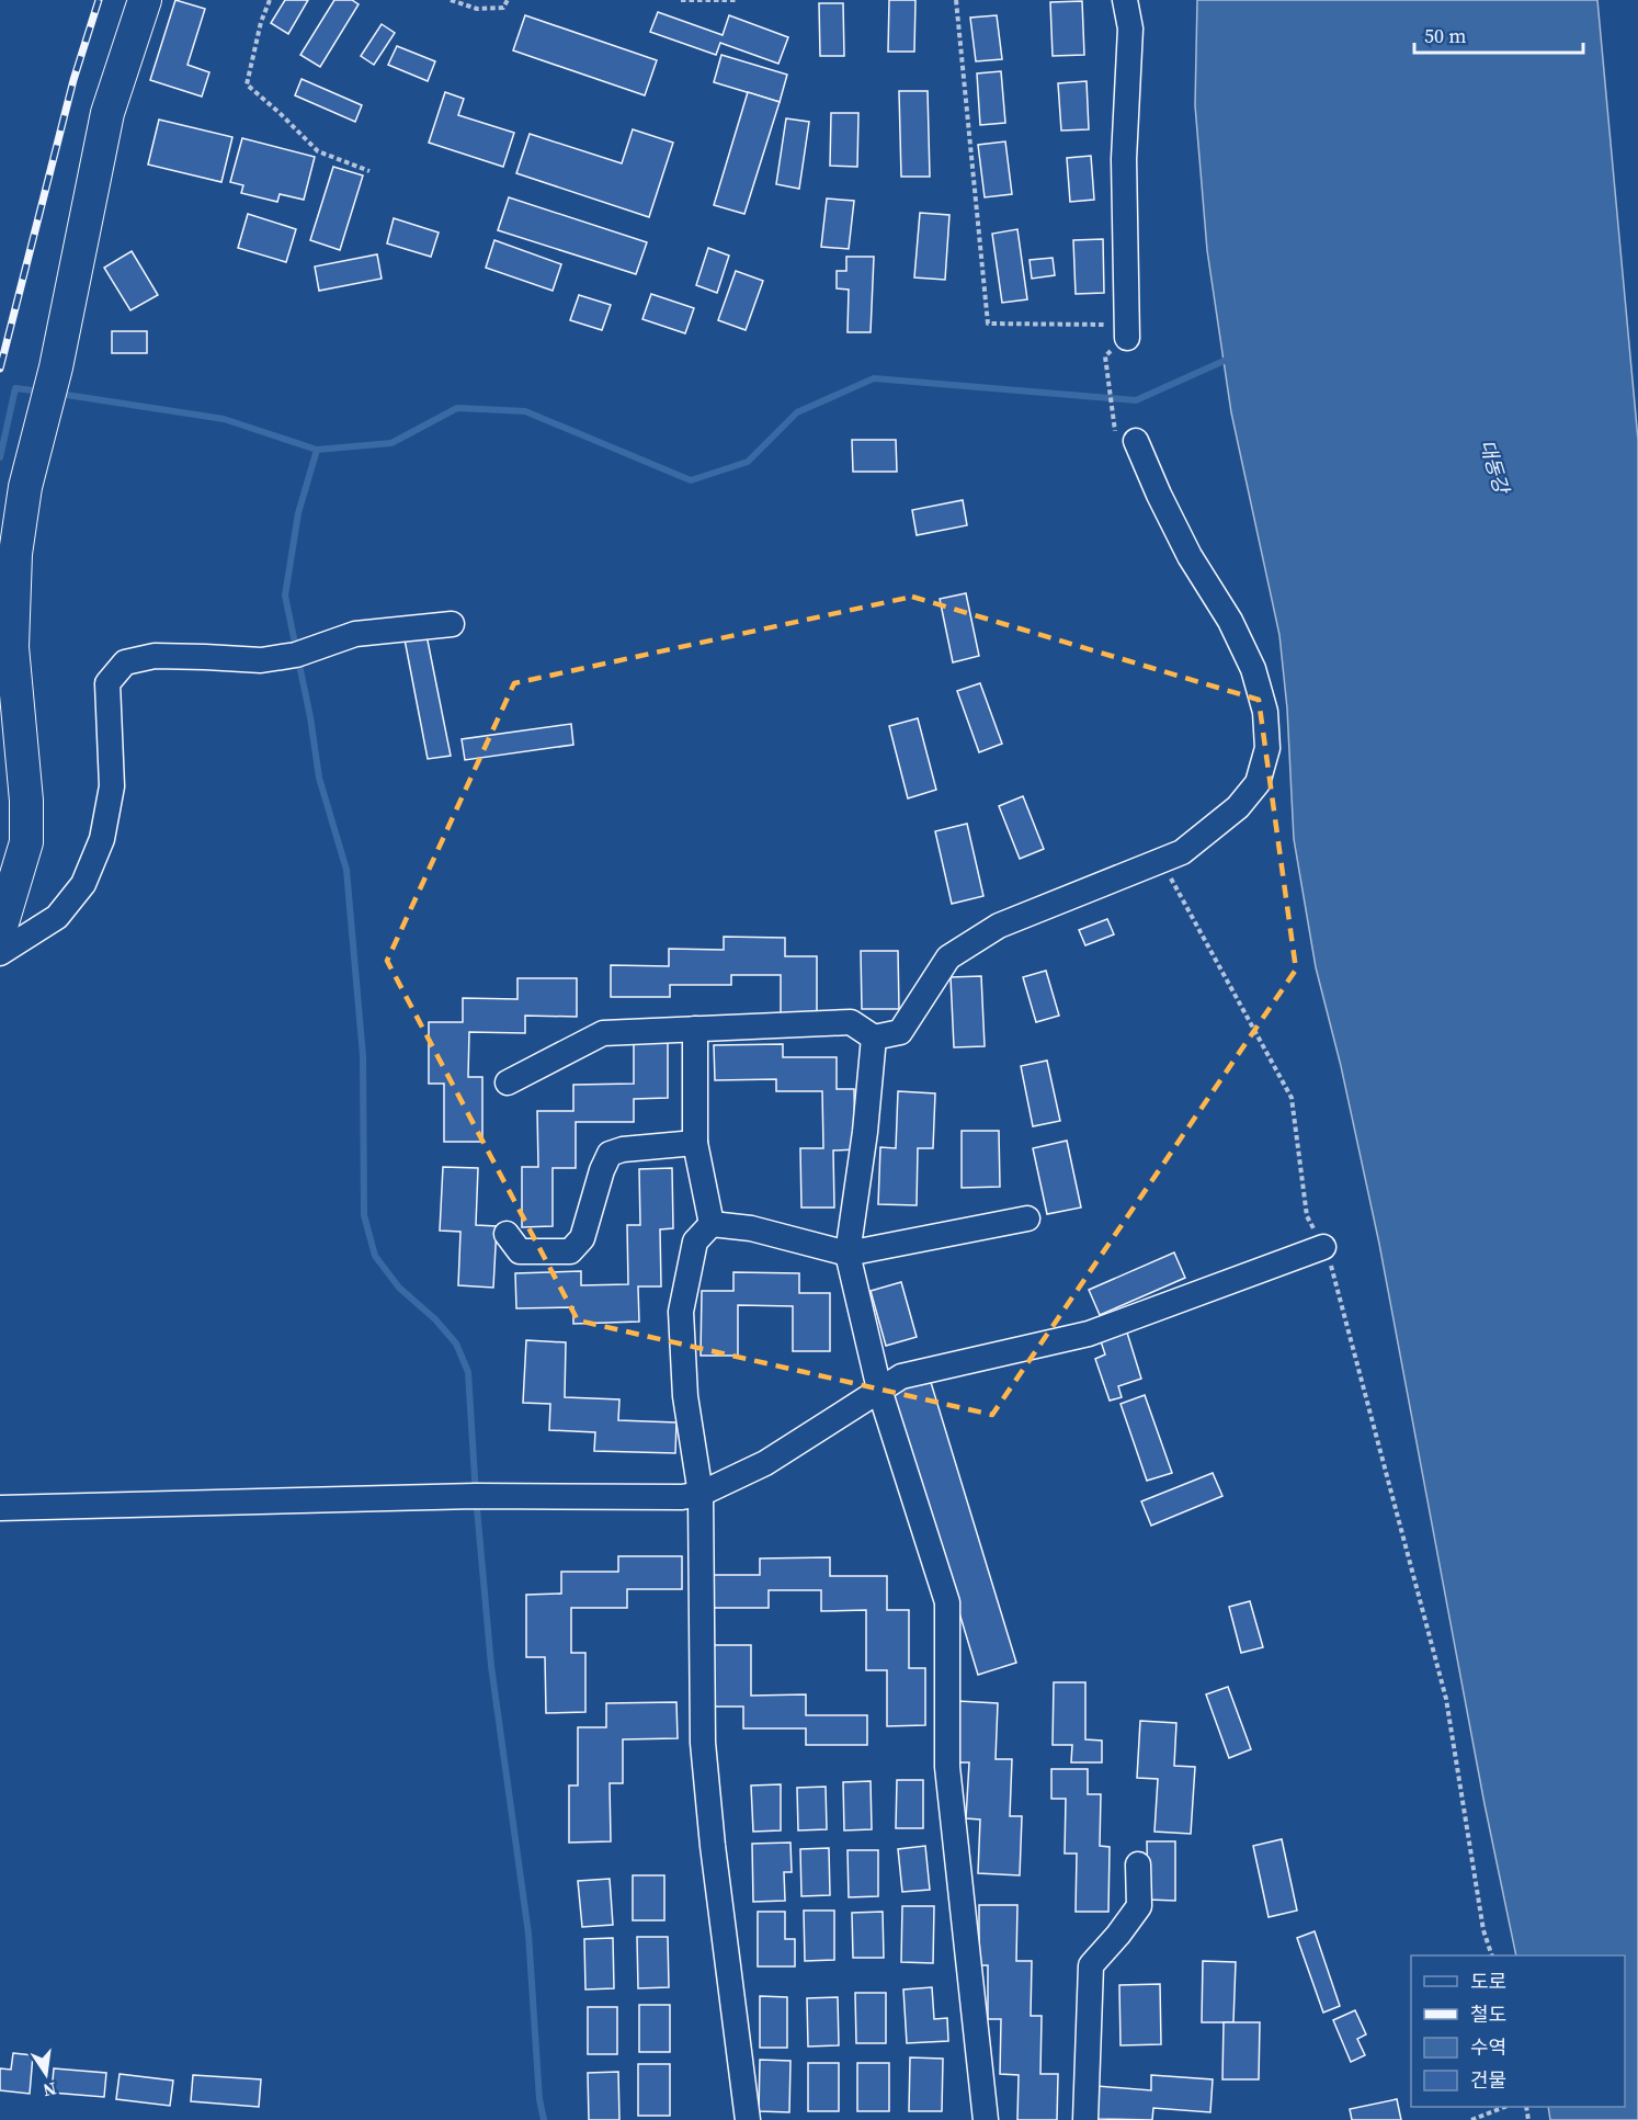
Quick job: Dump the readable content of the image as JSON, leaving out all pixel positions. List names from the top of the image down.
{
  "water": ["대동강"],
  "legend": [
    "도로",
    "철도",
    "수역",
    "건물"
  ],
  "scale_bar": "50 m",
  "north": "bottom"
}
